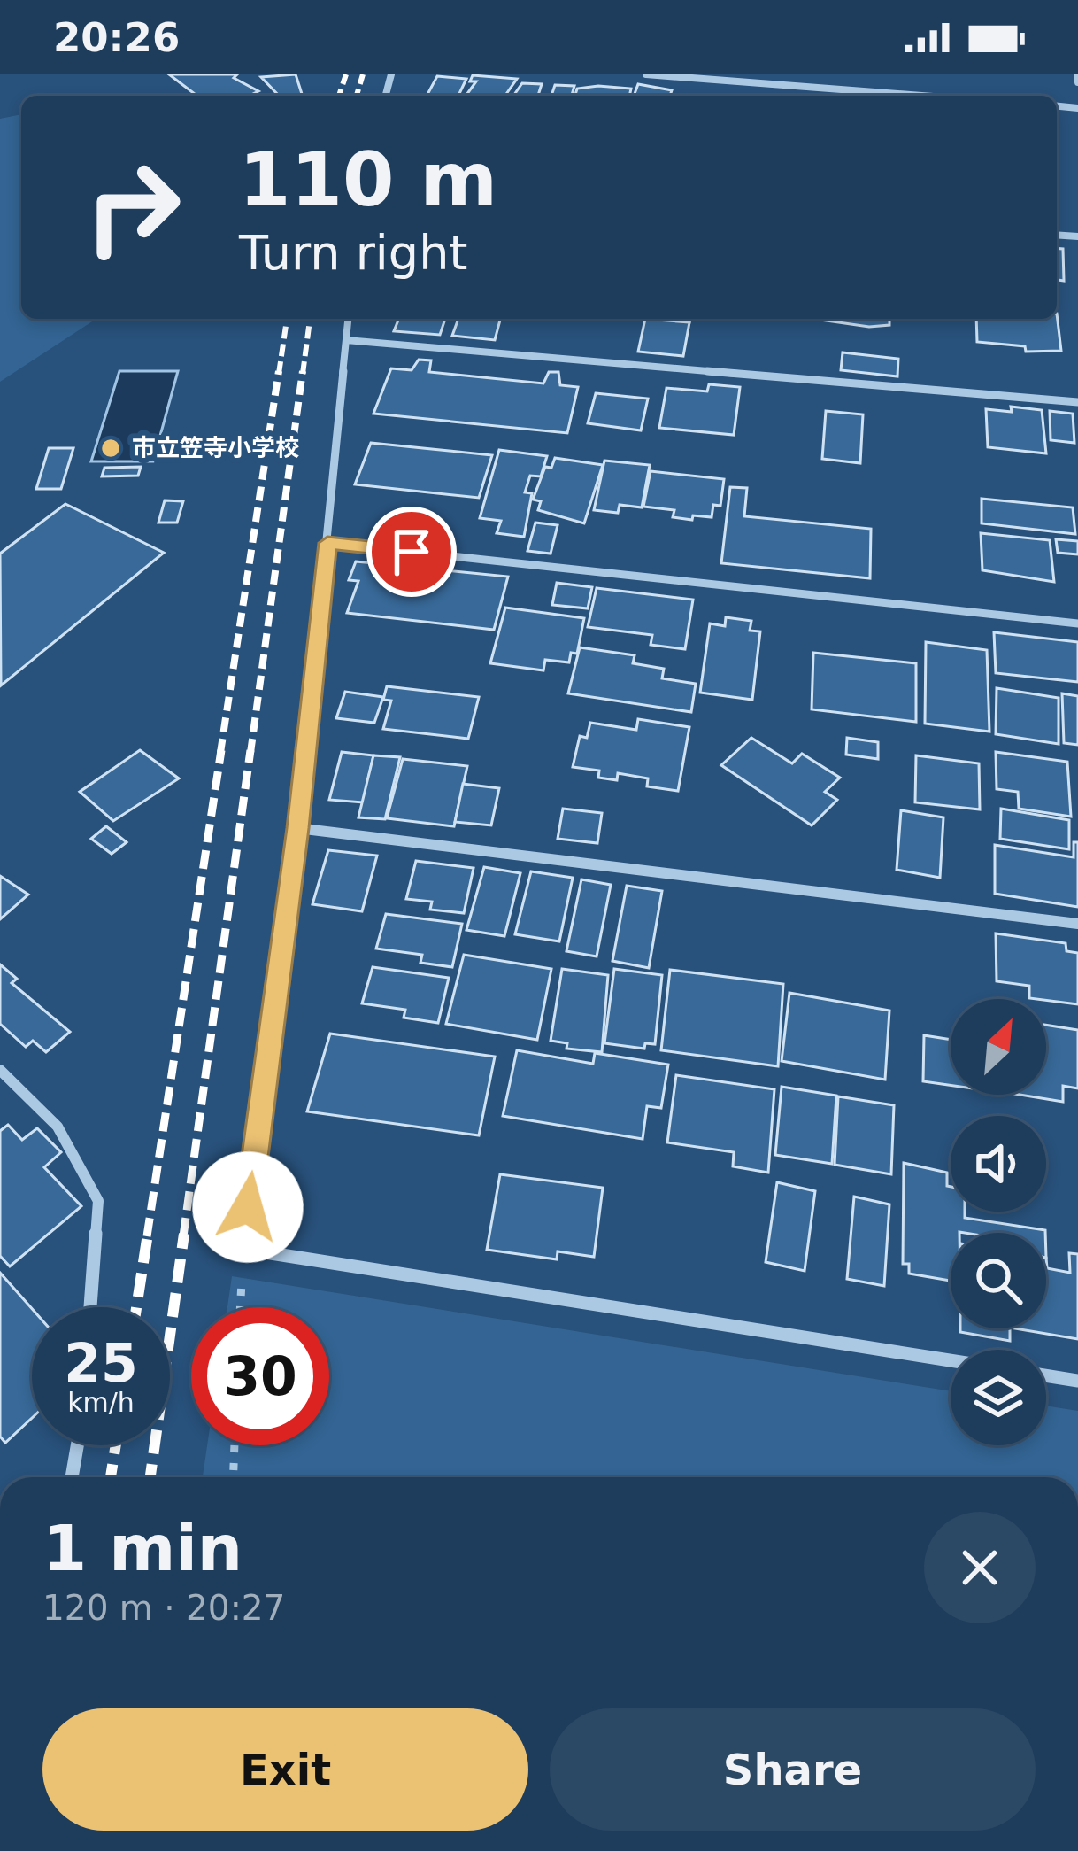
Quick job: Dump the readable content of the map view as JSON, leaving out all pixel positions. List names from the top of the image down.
{
  "places": ["市立笠寺小学校"],
  "north": "top right",
  "page": {
    "status": "20:26",
    "turn": ["110 m", "Turn right"],
    "speed": "25 km/h",
    "limit": "30",
    "heading": ["1 min", "120 m · 20:27"],
    "buttons": ["Exit", "Share"]
  }
}
